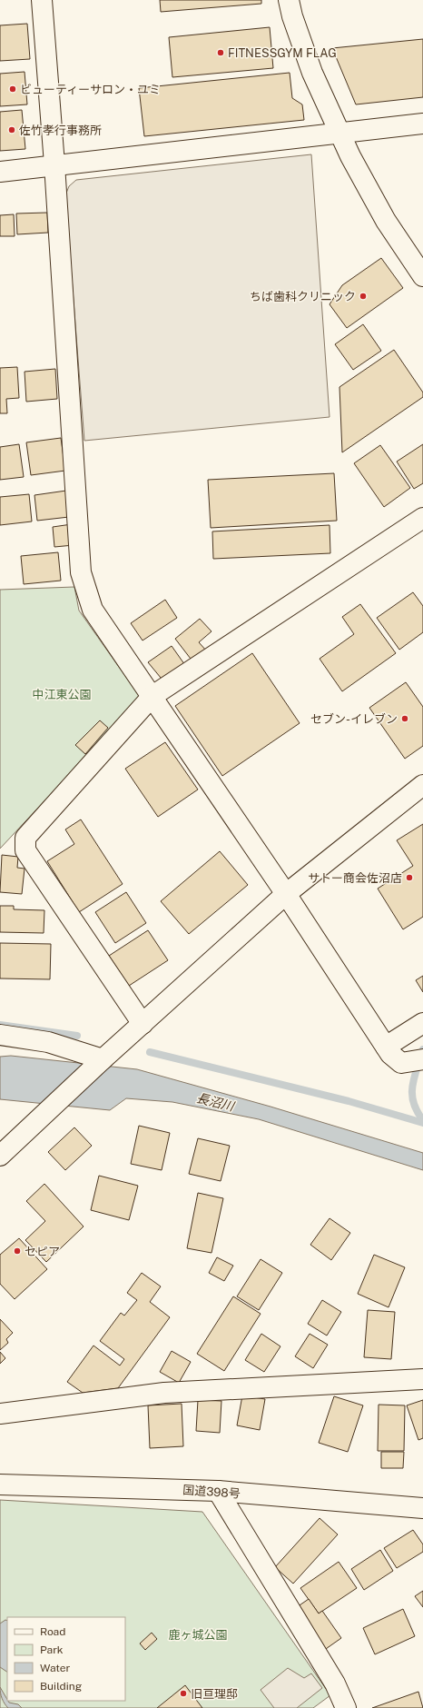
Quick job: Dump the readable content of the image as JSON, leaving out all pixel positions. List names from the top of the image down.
{
  "streets": {
    "main road": ["国道398号"]
  },
  "water": ["長沼川"],
  "parks": ["中江東公園", "鹿ヶ城公園"],
  "places": [
    "FITNESSGYM FLAG",
    "ビューティーサロン・ユミ",
    "佐竹孝行事務所",
    "ちば歯科クリニック",
    "セブン-イレブン",
    "サトー商会佐沼店",
    "セピア",
    "旧亘理邸"
  ],
  "legend": [
    "Road",
    "Park",
    "Water",
    "Building"
  ]
}
